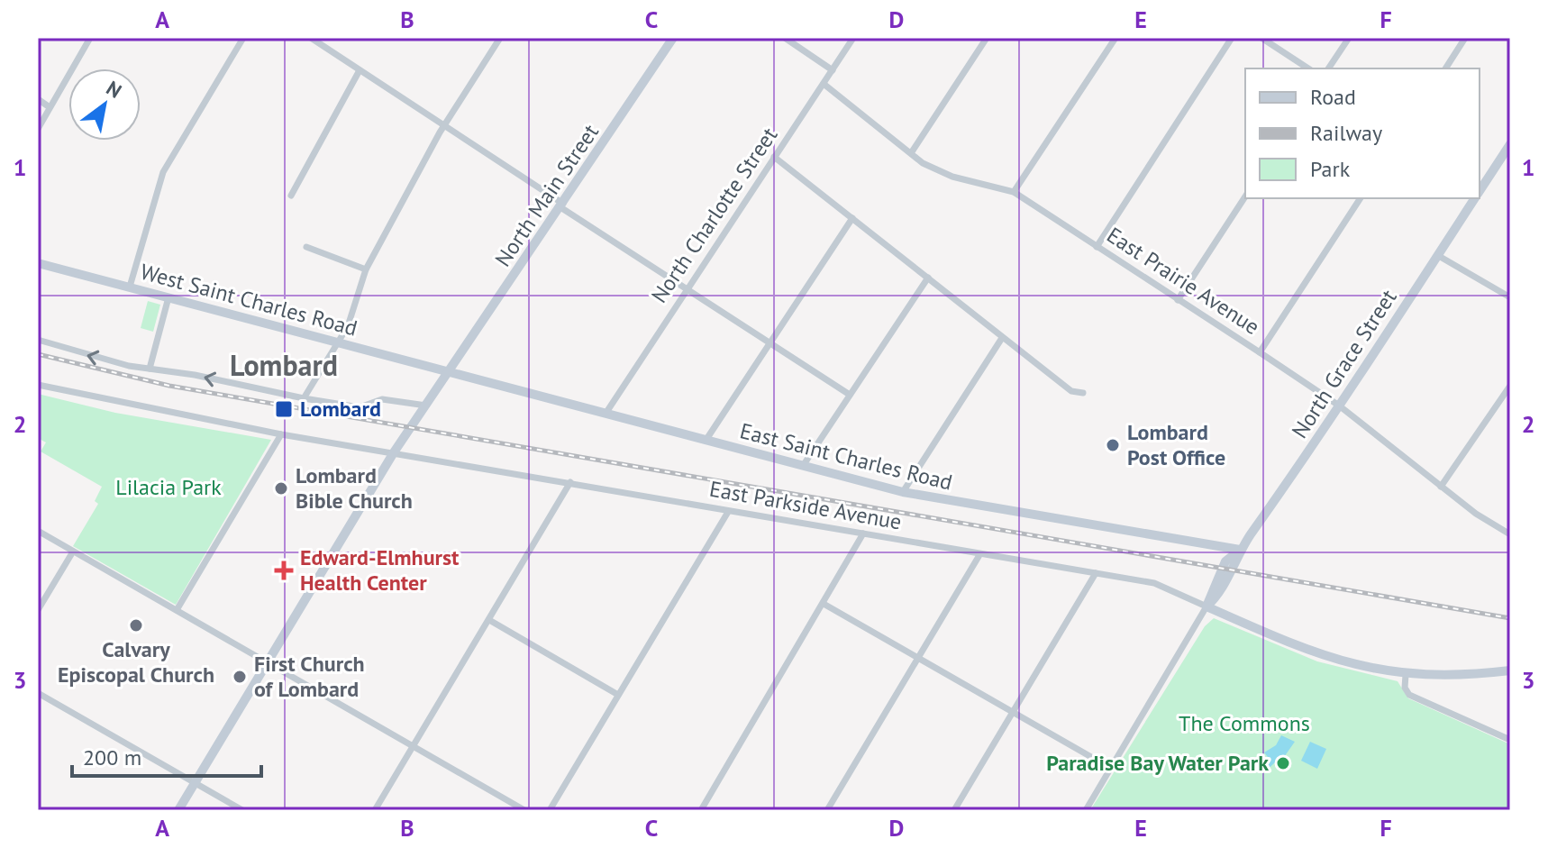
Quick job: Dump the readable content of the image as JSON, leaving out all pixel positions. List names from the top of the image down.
{
  "streets": {
    "main road": [
      "North Main Street",
      "West Saint Charles Road",
      "North Grace Street",
      "East Saint Charles Road"
    ],
    "street": ["North Charlotte Street", "East Prairie Avenue", "East Parkside Avenue"]
  },
  "crossings": [
    ["North Main Street", "West Saint Charles Road"],
    ["North Main Street", "East Saint Charles Road"],
    ["North Main Street", "East Parkside Avenue"],
    ["North Charlotte Street", "East Prairie Avenue"],
    ["North Charlotte Street", "East Saint Charles Road"],
    ["East Prairie Avenue", "North Grace Street"],
    ["West Saint Charles Road", "East Saint Charles Road"],
    ["North Grace Street", "East Saint Charles Road"],
    ["North Grace Street", "East Parkside Avenue"]
  ],
  "districts": ["Lombard"],
  "parks": ["Lilacia Park", "The Commons"],
  "places": {
    "transit": ["Lombard"],
    "other": [
      "Lombard Post Office",
      "Lombard Bible Church",
      "Calvary Episcopal Church",
      "First Church of Lombard",
      "Paradise Bay Water Park"
    ],
    "health": ["Edward-Elmhurst Health Center"]
  },
  "legend": ["Road", "Railway", "Park"],
  "scale_bar": "200 m",
  "north": "top right",
  "grid": {
    "columns": [
      "A",
      "B",
      "C",
      "D",
      "E",
      "F"
    ],
    "rows": ["1", "2", "3"]
  }
}
